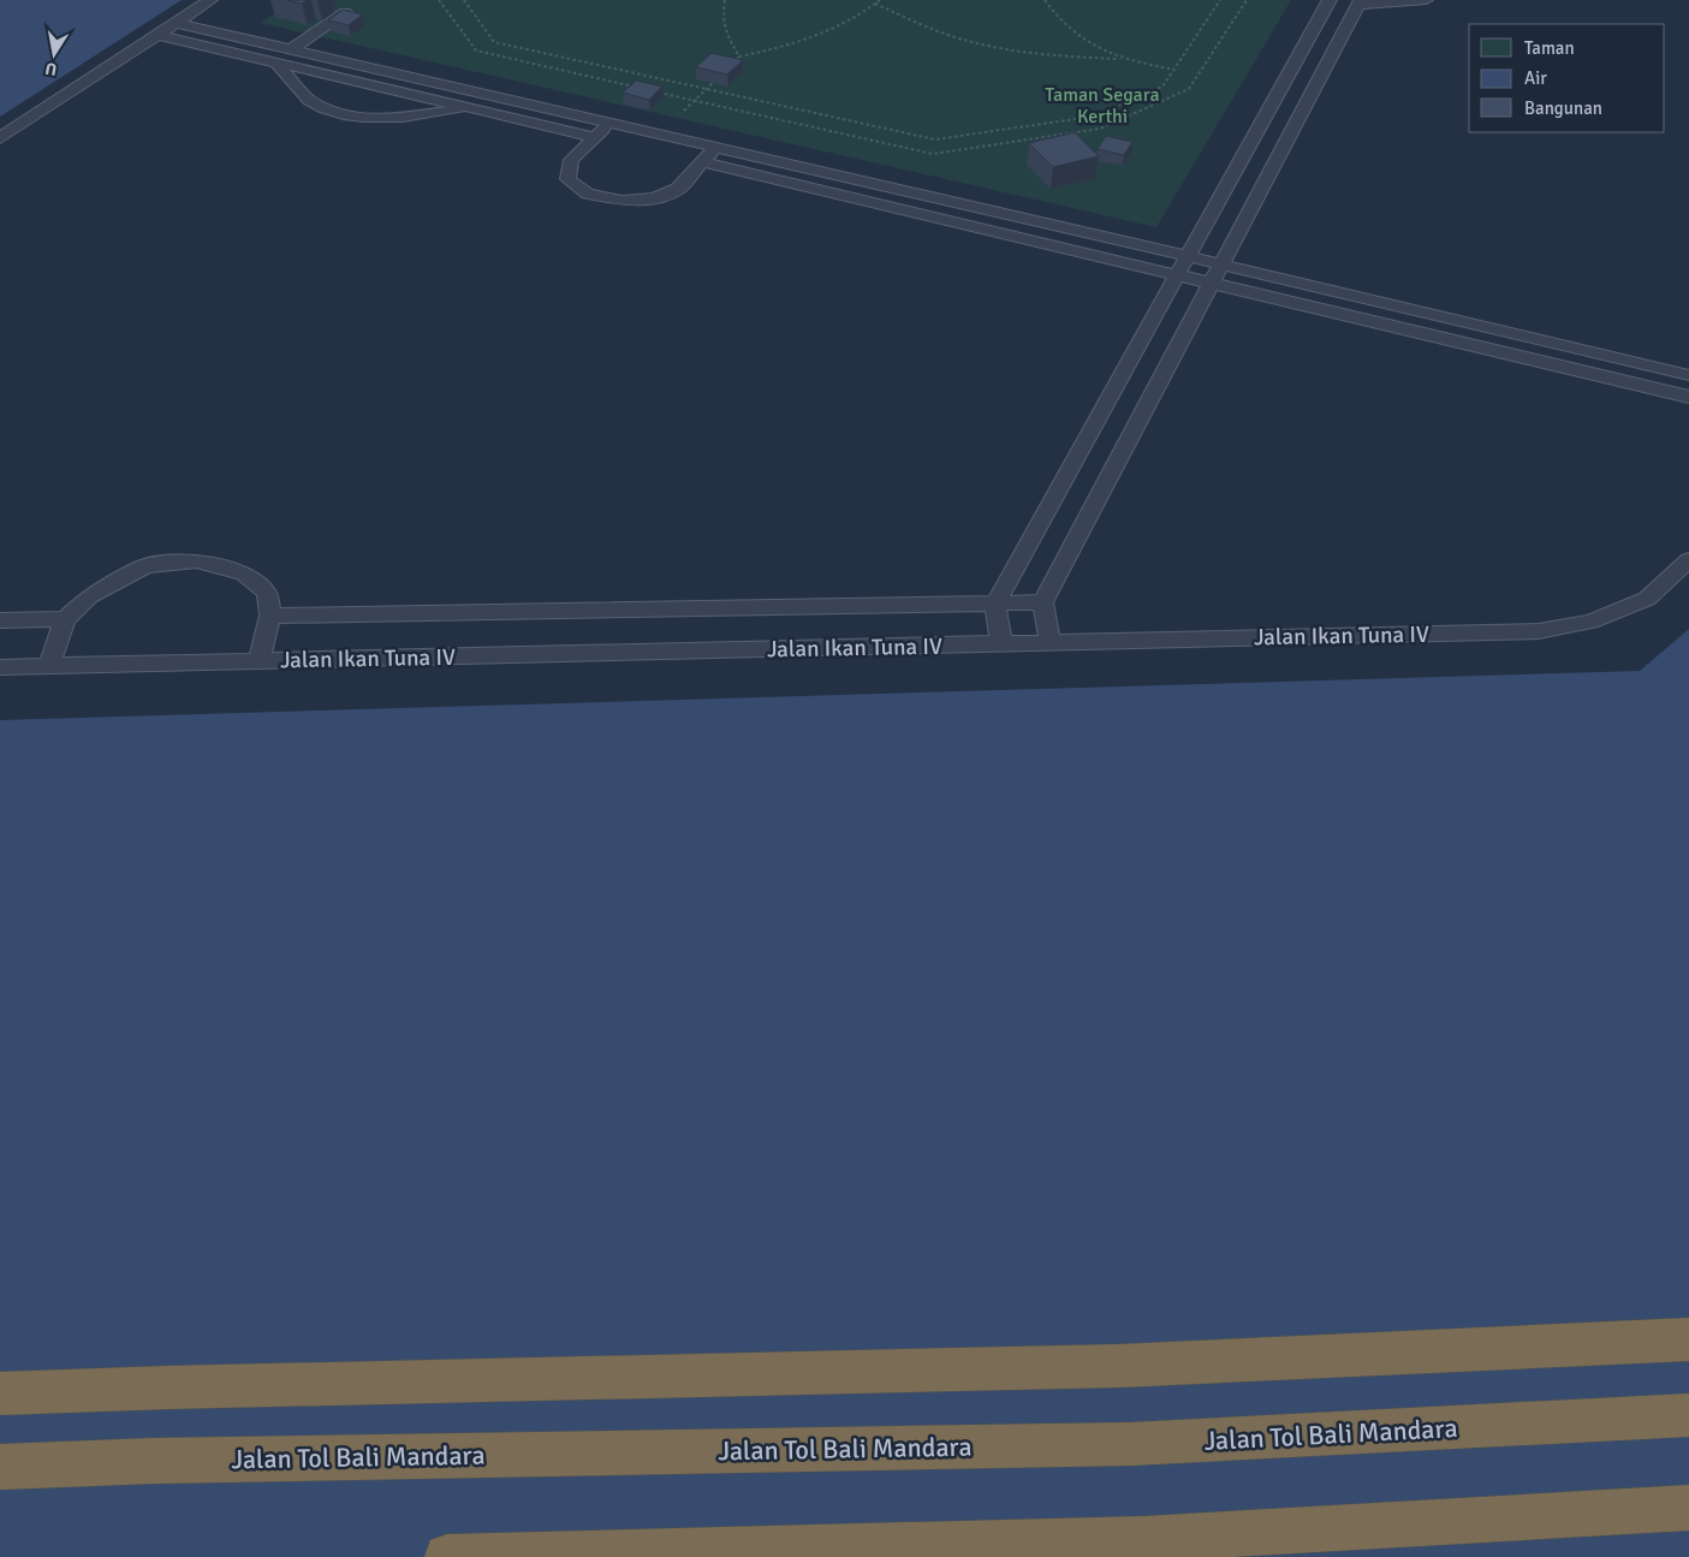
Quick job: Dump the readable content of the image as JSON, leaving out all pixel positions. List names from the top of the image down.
{
  "streets": {
    "highway": ["Jalan Tol Bali Mandara"],
    "lane": ["Jalan Ikan Tuna IV"]
  },
  "parks": ["Taman Segara Kerthi"],
  "legend": ["Taman", "Air", "Bangunan"],
  "north": "bottom"
}
